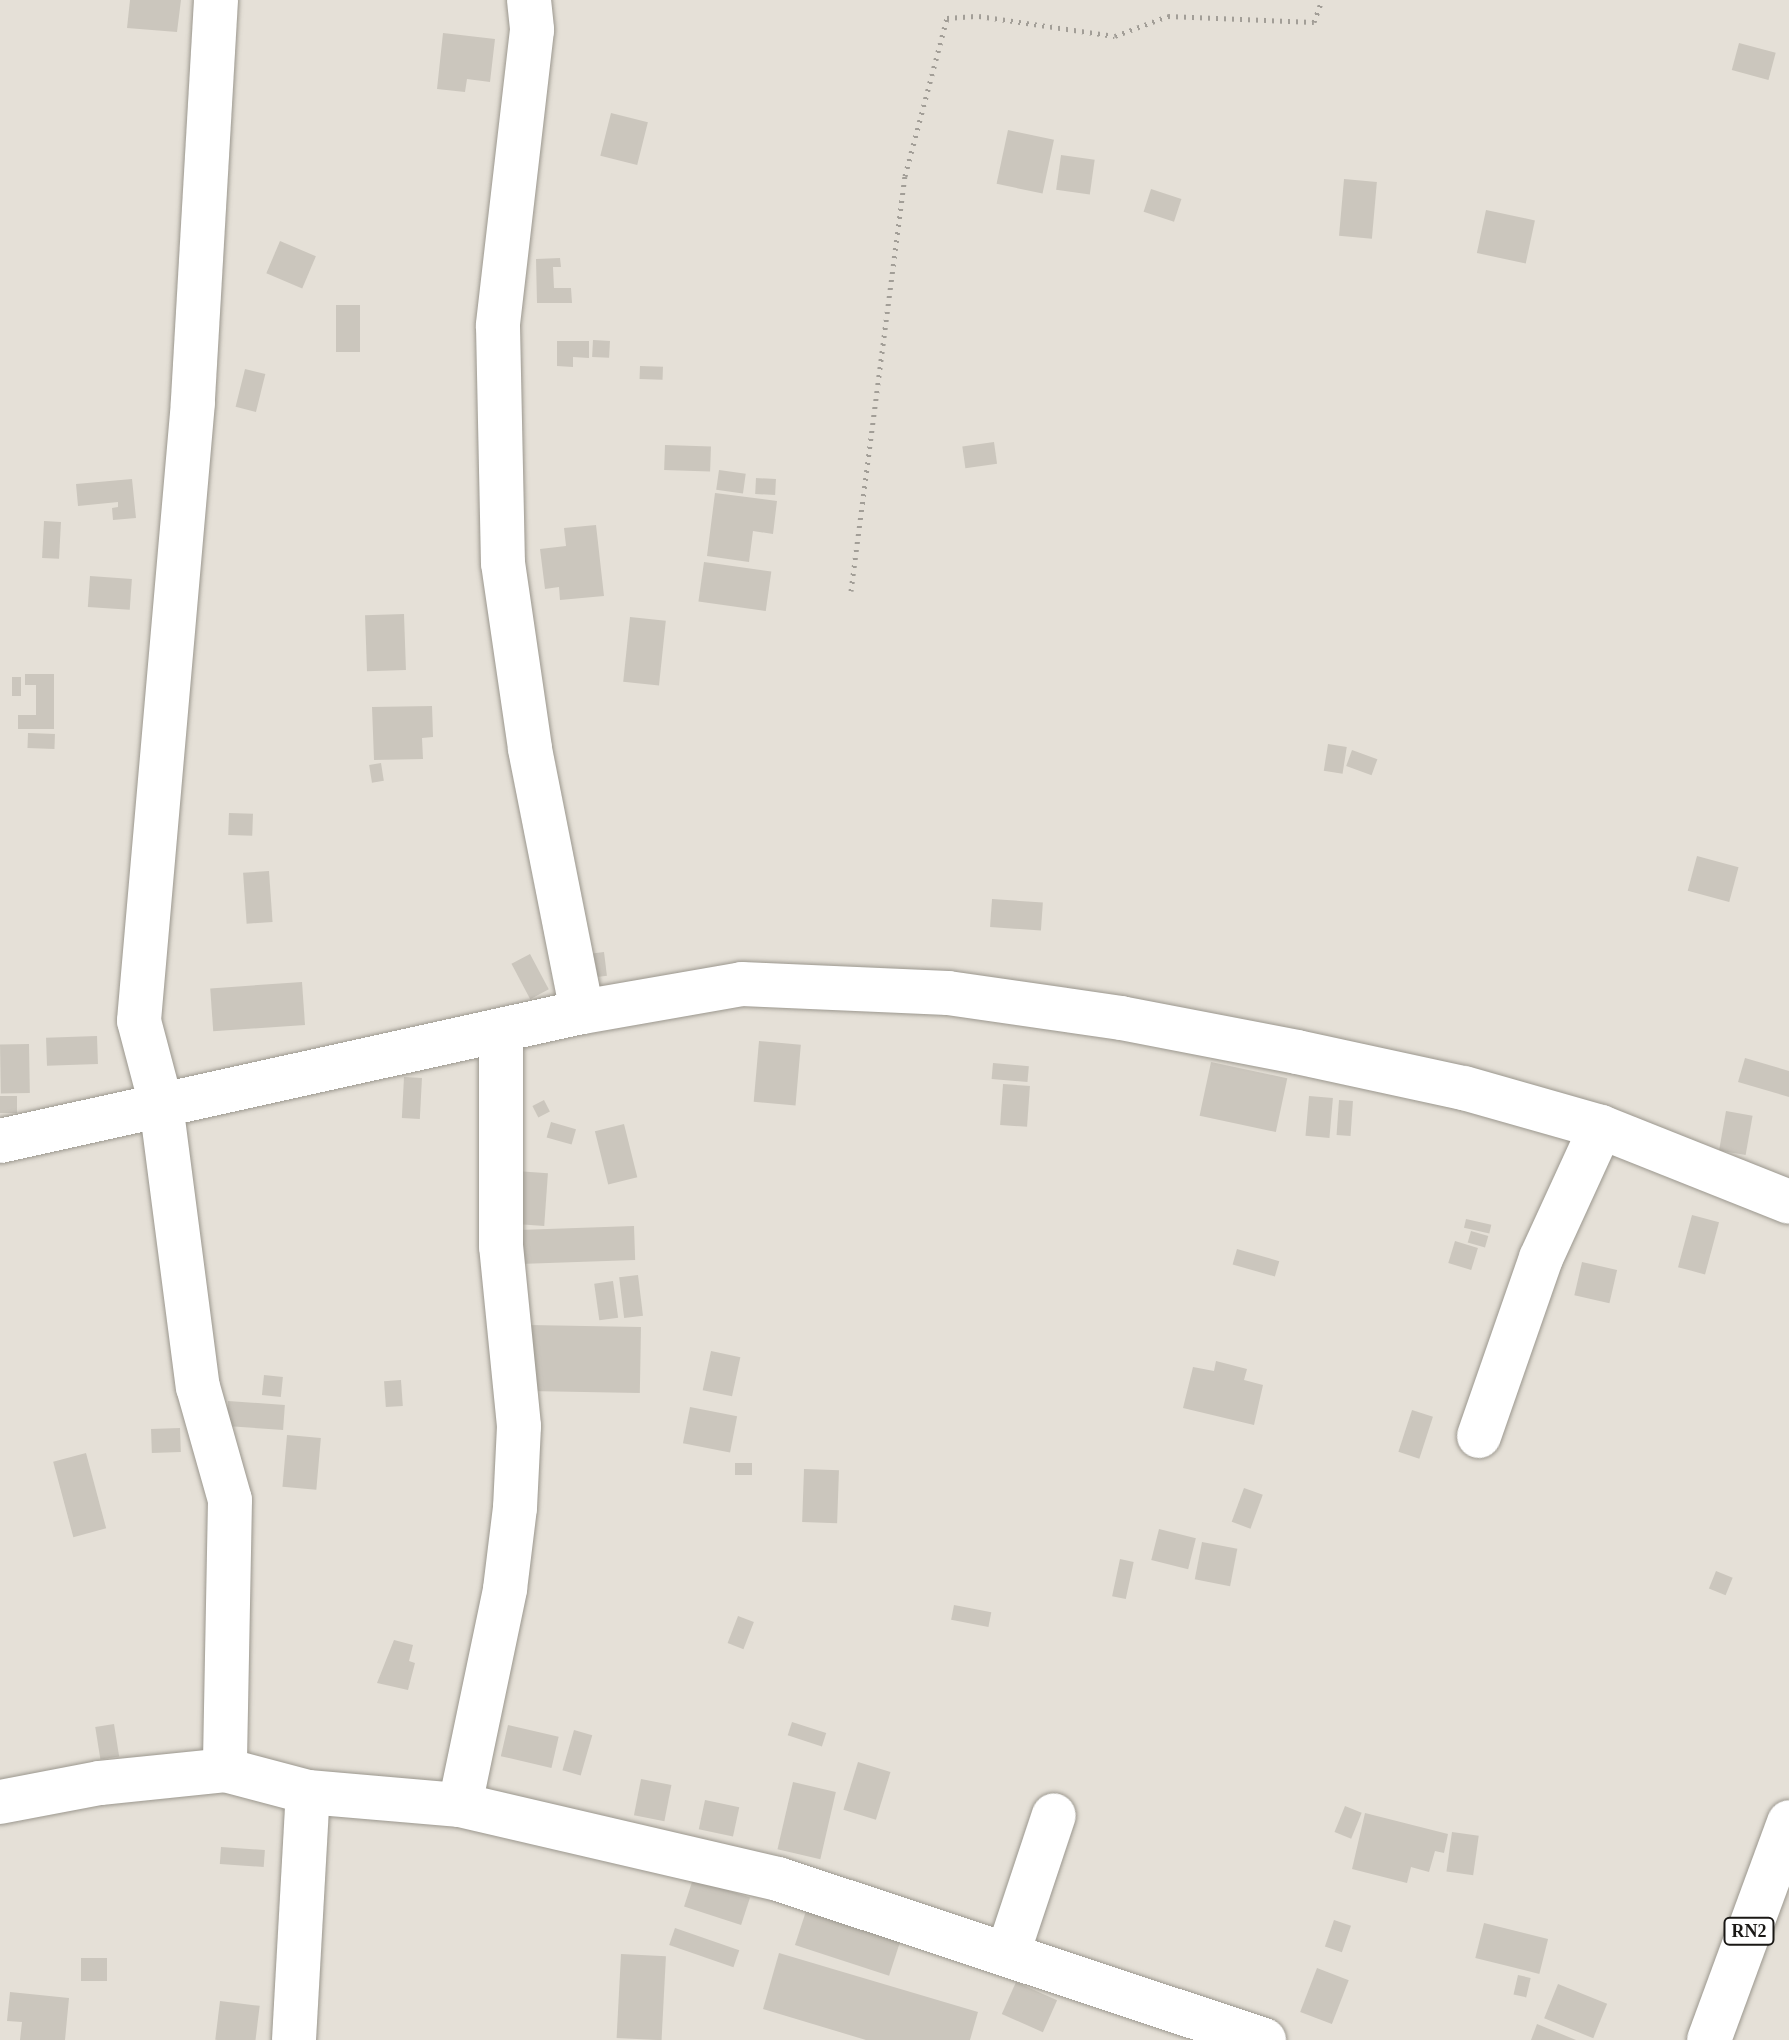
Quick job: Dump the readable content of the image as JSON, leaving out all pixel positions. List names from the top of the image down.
{
  "streets": {
    "main road": ["RN2"]
  }
}
